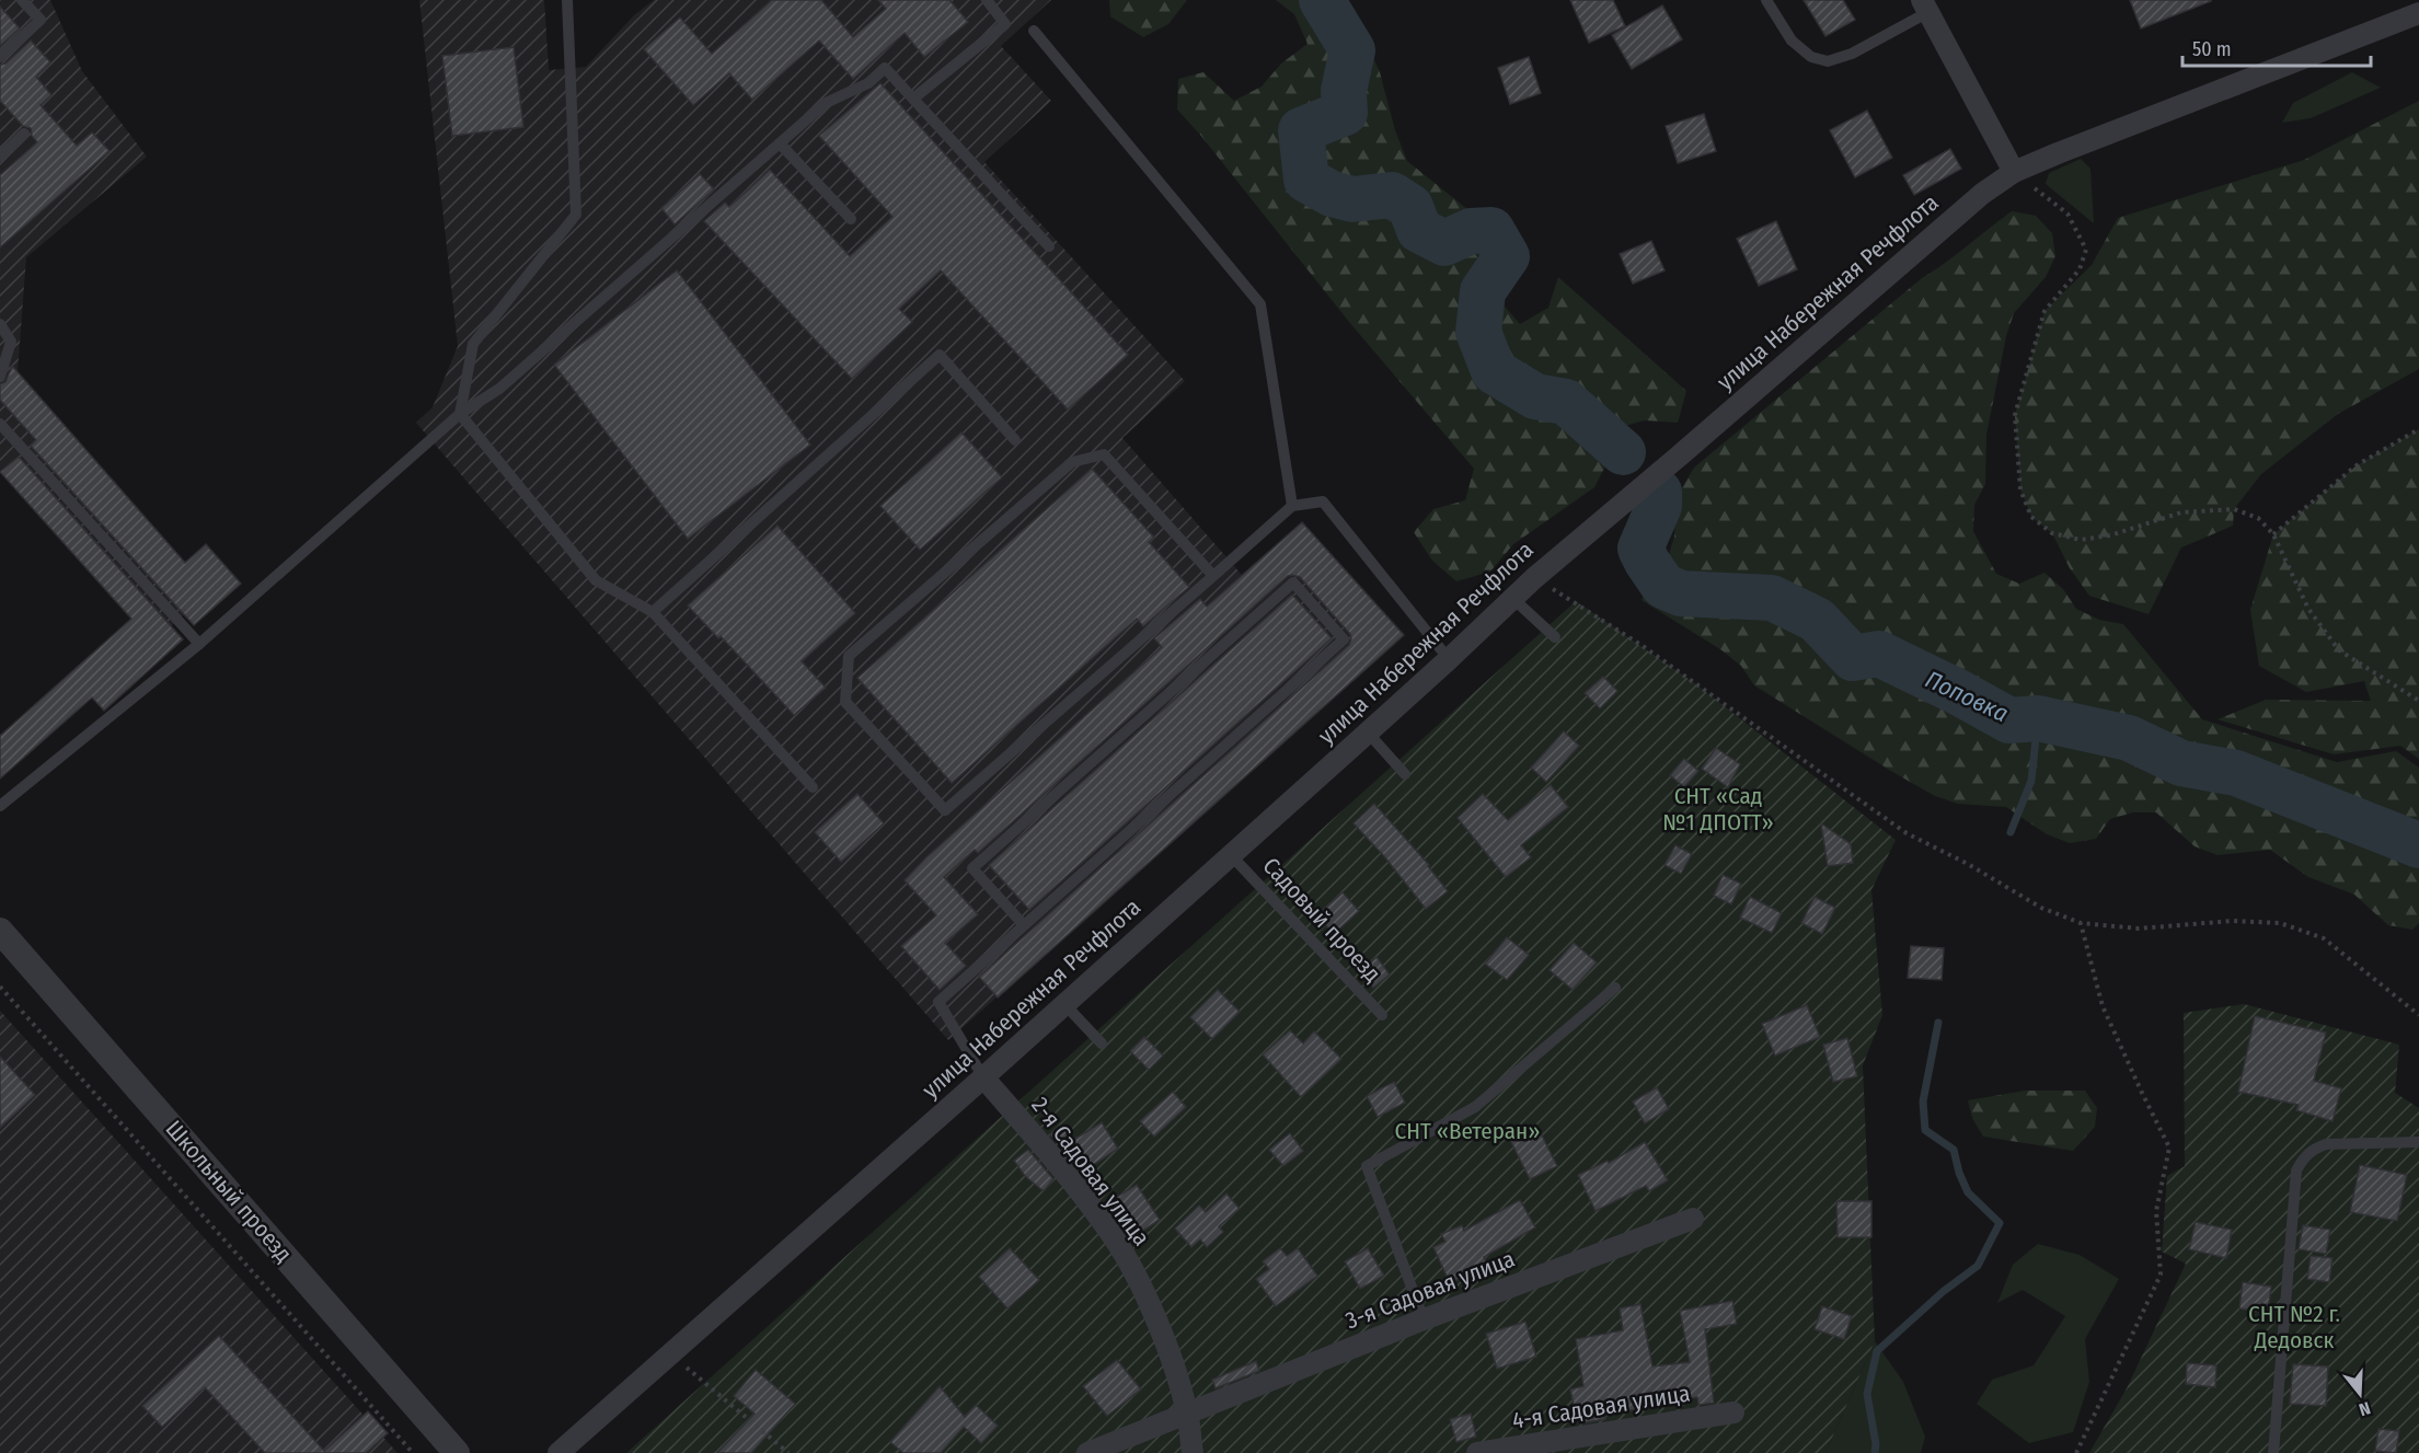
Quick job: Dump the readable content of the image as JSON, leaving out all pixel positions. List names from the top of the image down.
{
  "streets": {
    "street": [
      "улица Набережная Речфлота",
      "2-я Садовая улица",
      "Школьный проезд",
      "3-я Садовая улица",
      "4-я Садовая улица"
    ],
    "lane": ["Садовый проезд"]
  },
  "crossings": [
    ["улица Набережная Речфлота", "Садовый проезд"],
    ["улица Набережная Речфлота", "2-я Садовая улица"],
    ["2-я Садовая улица", "3-я Садовая улица"]
  ],
  "water": ["Поповка"],
  "parks": ["СНТ «Сад №1 ДПОТТ»", "СНТ «Ветеран»", "СНТ №2 г. Дедовск"],
  "scale_bar": "50 m",
  "north": "bottom"
}
